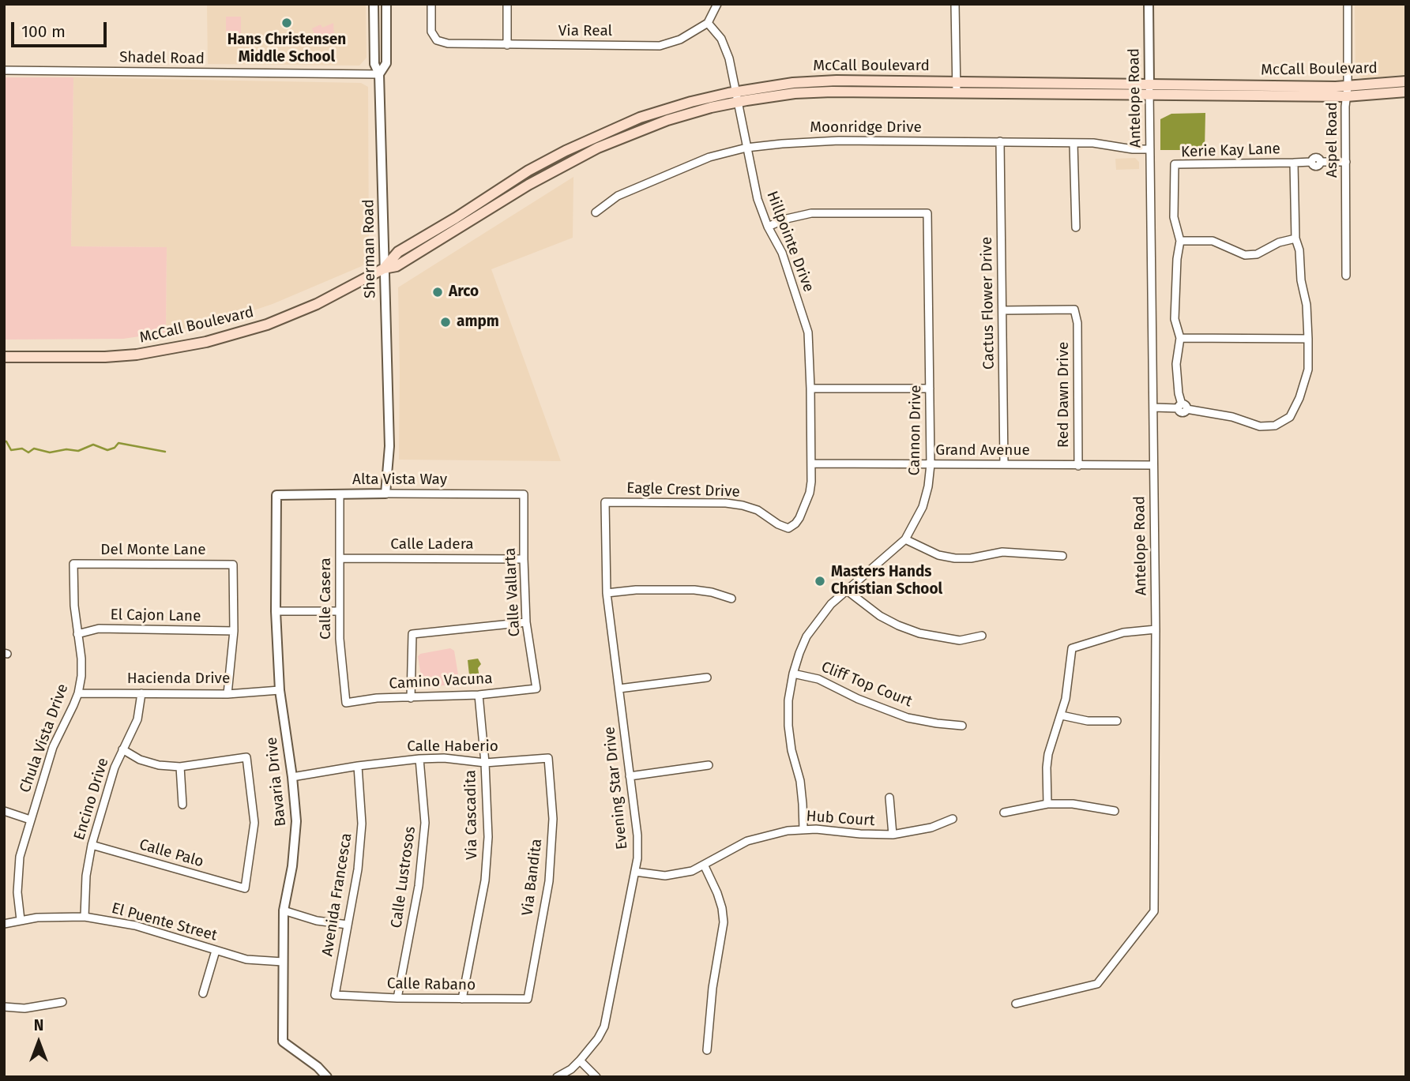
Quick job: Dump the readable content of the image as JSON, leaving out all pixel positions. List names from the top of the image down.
{
  "streets": {
    "main road": ["McCall Boulevard"],
    "street": [
      "Via Real",
      "Shadel Road",
      "Antelope Road",
      "Moonridge Drive",
      "Aspel Road",
      "Kerie Kay Lane",
      "Hillpointe Drive",
      "Sherman Road",
      "Cactus Flower Drive",
      "Red Dawn Drive",
      "Cannon Drive",
      "Grand Avenue",
      "Alta Vista Way",
      "Eagle Crest Drive",
      "Calle Ladera",
      "Del Monte Lane",
      "Calle Vallarta",
      "Calle Casera",
      "El Cajon Lane",
      "Hacienda Drive",
      "Camino Vacuna",
      "Cliff Top Court",
      "Chula Vista Drive",
      "Calle Haberio",
      "Bavaria Drive",
      "Evening Star Drive",
      "Encino Drive",
      "Via Cascadita",
      "Hub Court",
      "Calle Palo",
      "Calle Lustrosos",
      "Via Bandita",
      "Avenida Francesca",
      "El Puente Street",
      "Calle Rabano"
    ]
  },
  "crossings": [
    ["Via Real", "Hillpointe Drive"],
    ["Shadel Road", "Sherman Road"],
    ["McCall Boulevard", "Antelope Road"],
    ["McCall Boulevard", "Aspel Road"],
    ["McCall Boulevard", "Hillpointe Drive"],
    ["McCall Boulevard", "Sherman Road"],
    ["Antelope Road", "Moonridge Drive"],
    ["Antelope Road", "Kerie Kay Lane"],
    ["Antelope Road", "Grand Avenue"],
    ["Moonridge Drive", "Hillpointe Drive"],
    ["Moonridge Drive", "Cactus Flower Drive"],
    ["Hillpointe Drive", "Cannon Drive"],
    ["Hillpointe Drive", "Grand Avenue"],
    ["Hillpointe Drive", "Eagle Crest Drive"],
    ["Sherman Road", "Alta Vista Way"],
    ["Cactus Flower Drive", "Red Dawn Drive"],
    ["Cactus Flower Drive", "Grand Avenue"],
    ["Red Dawn Drive", "Grand Avenue"],
    ["Cannon Drive", "Grand Avenue"],
    ["Cannon Drive", "Cliff Top Court"],
    ["Cannon Drive", "Hub Court"],
    ["Alta Vista Way", "Calle Vallarta"],
    ["Alta Vista Way", "Calle Casera"],
    ["Alta Vista Way", "Bavaria Drive"],
    ["Eagle Crest Drive", "Evening Star Drive"],
    ["Calle Ladera", "Calle Vallarta"],
    ["Calle Ladera", "Calle Casera"],
    ["Del Monte Lane", "El Cajon Lane"],
    ["Del Monte Lane", "Chula Vista Drive"],
    ["Calle Vallarta", "Camino Vacuna"],
    ["Calle Casera", "Camino Vacuna"],
    ["El Cajon Lane", "Chula Vista Drive"],
    ["Hacienda Drive", "Chula Vista Drive"],
    ["Hacienda Drive", "Bavaria Drive"],
    ["Hacienda Drive", "Encino Drive"],
    ["Camino Vacuna", "Via Cascadita"],
    ["Chula Vista Drive", "El Puente Street"],
    ["Calle Haberio", "Bavaria Drive"],
    ["Calle Haberio", "Via Cascadita"],
    ["Calle Haberio", "Calle Lustrosos"],
    ["Calle Haberio", "Via Bandita"],
    ["Calle Haberio", "Avenida Francesca"],
    ["Bavaria Drive", "El Puente Street"],
    ["Evening Star Drive", "Hub Court"],
    ["Encino Drive", "Calle Palo"],
    ["Encino Drive", "El Puente Street"],
    ["Via Cascadita", "Calle Rabano"],
    ["Calle Lustrosos", "Calle Rabano"],
    ["Via Bandita", "Calle Rabano"],
    ["Avenida Francesca", "Calle Rabano"]
  ],
  "places": [
    "Hans Christensen Middle School",
    "Arco",
    "ampm",
    "Masters Hands Christian School"
  ],
  "scale_bar": "100 m",
  "north": "top"
}
